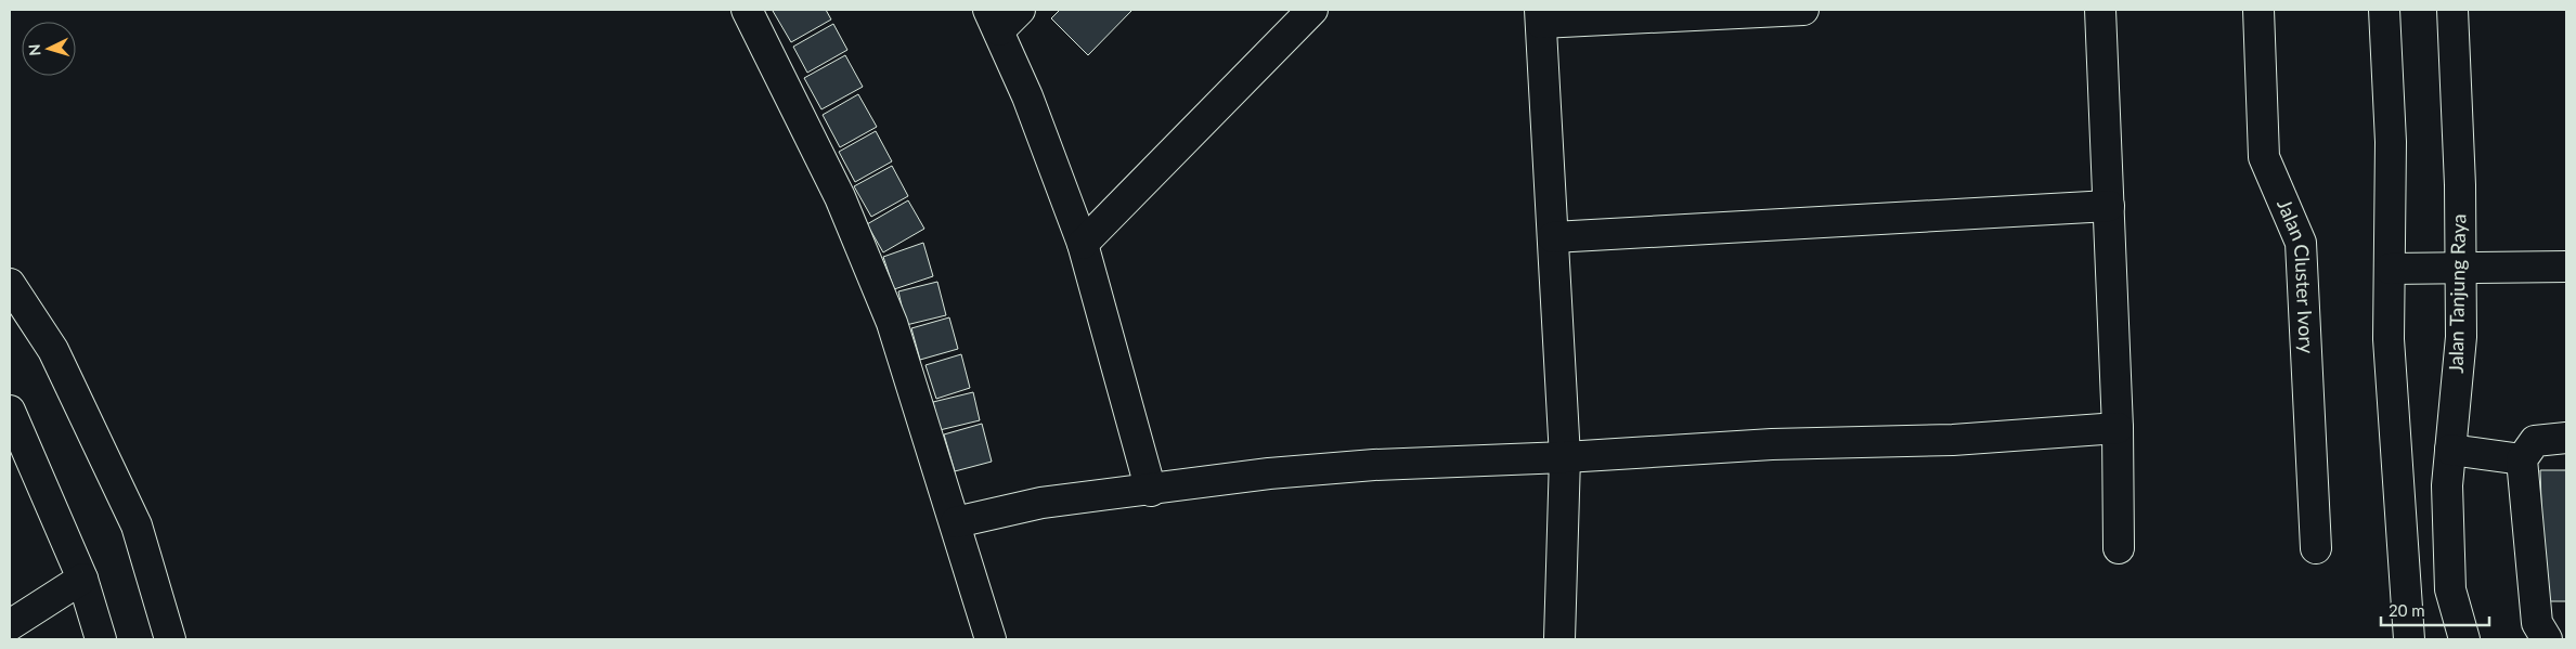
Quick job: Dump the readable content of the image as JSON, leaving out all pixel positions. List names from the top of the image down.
{
  "streets": {
    "street": ["Jalan Cluster Ivory", "Jalan Tanjung Raya"]
  },
  "scale_bar": "20 m",
  "north": "left"
}
